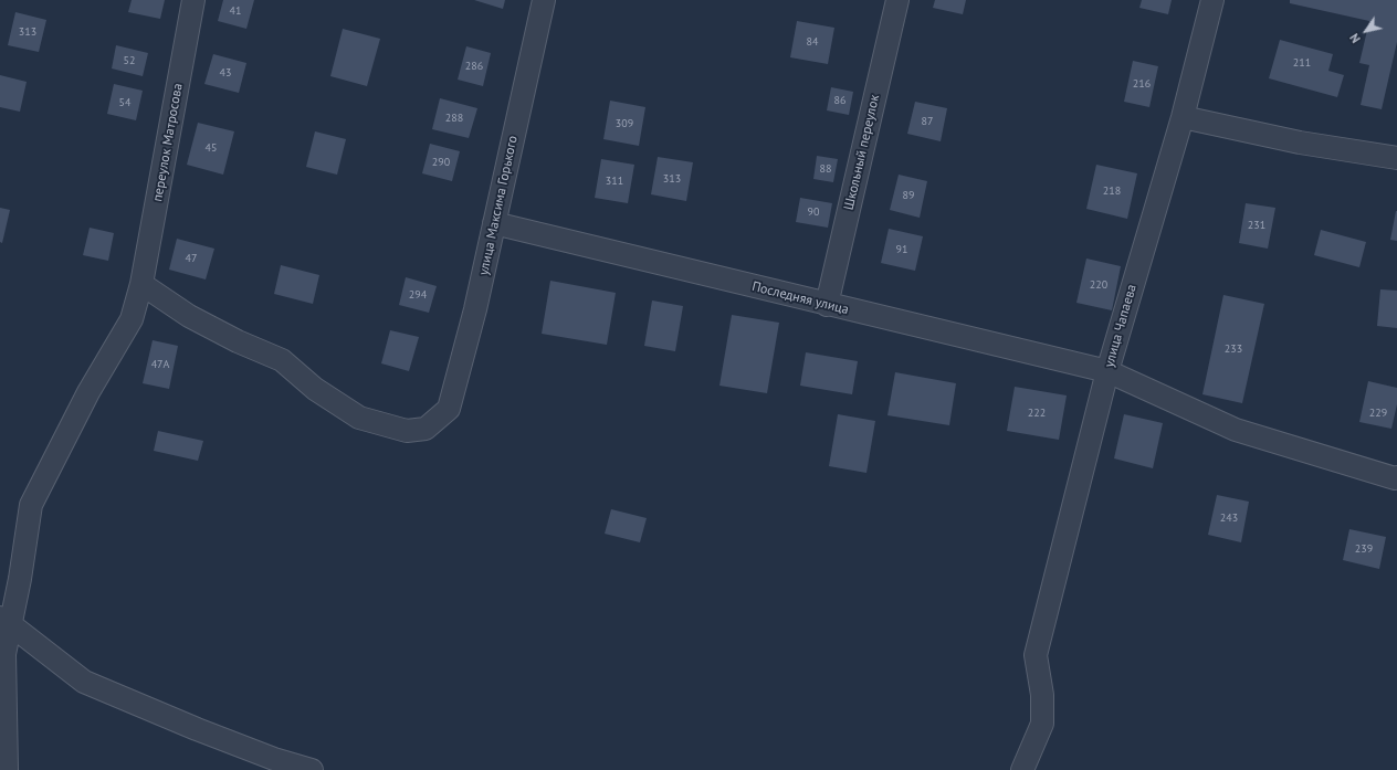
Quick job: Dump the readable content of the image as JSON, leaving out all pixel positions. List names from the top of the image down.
{
  "streets": {
    "street": [
      "переулок Матросова",
      "Школьный переулок",
      "улица Максима Горького",
      "Последняя улица",
      "улица Чапаева"
    ]
  },
  "crossings": [
    ["переулок Матросова", "улица Максима Горького"],
    ["Школьный переулок", "Последняя улица"],
    ["улица Максима Горького", "Последняя улица"],
    ["Последняя улица", "улица Чапаева"]
  ],
  "house_numbers": [
    "41",
    "313",
    "84",
    "52",
    "211",
    "286",
    "43",
    "216",
    "86",
    "54",
    "288",
    "87",
    "309",
    "45",
    "290",
    "88",
    "313",
    "311",
    "218",
    "89",
    "90",
    "231",
    "91",
    "47",
    "220",
    "294",
    "233",
    "47А",
    "222",
    "229",
    "243",
    "239"
  ],
  "north": "bottom left"
}
